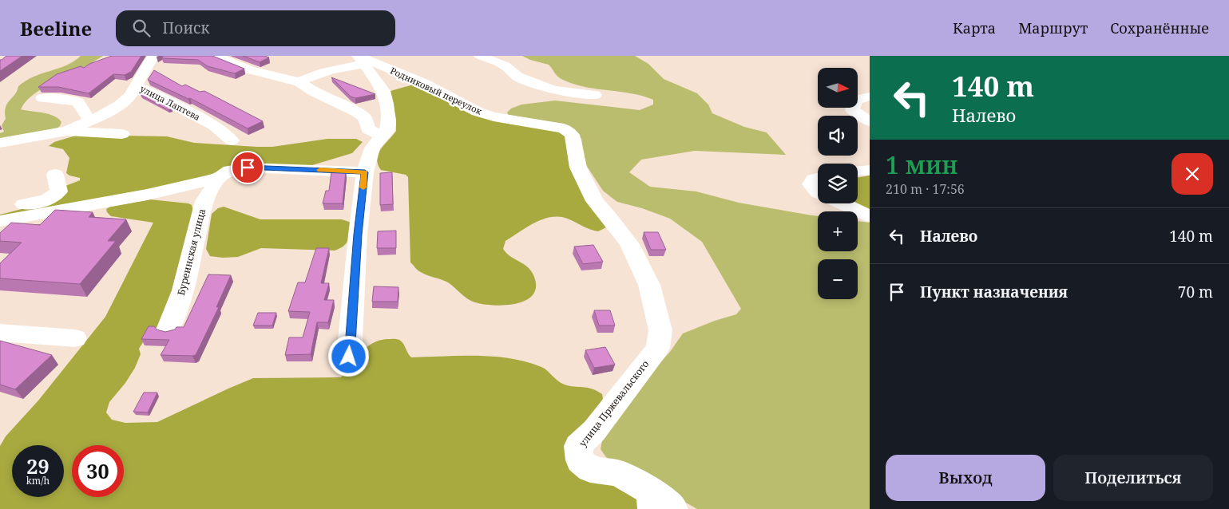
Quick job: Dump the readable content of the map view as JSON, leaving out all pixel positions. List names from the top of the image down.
{
  "streets": {
    "street": [
      "Родниковый переулок",
      "улица Лаптева",
      "Буреинская улица",
      "улица Пржевальского"
    ]
  },
  "crossings": [
    ["Родниковый переулок", "улица Пржевальского"]
  ],
  "north": "right",
  "page": {
    "header": "Beeline",
    "search": "Поиск",
    "nav": ["Карта", "Маршрут", "Сохранённые"],
    "turn": ["140 m", "Налево"],
    "map_buttons": ["+", "−"],
    "heading": ["1 мин", "210 m · 17:56"],
    "list": [
      {
        "name": "Налево",
        "value": "140 m"
      },
      {
        "name": "Пункт назначения",
        "value": "70 m"
      }
    ],
    "speed": "29 km/h",
    "limit": "30",
    "buttons": ["Выход", "Поделиться"]
  }
}
